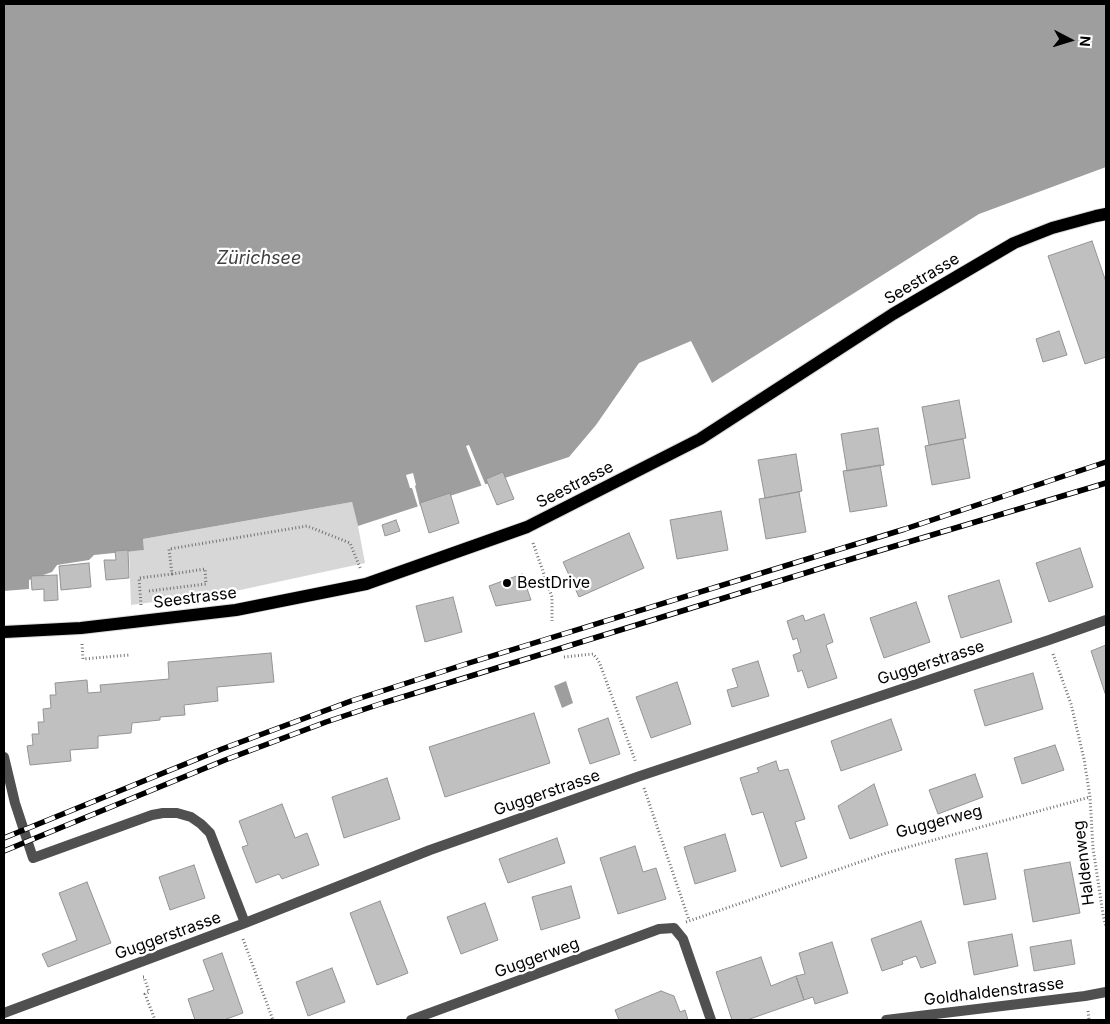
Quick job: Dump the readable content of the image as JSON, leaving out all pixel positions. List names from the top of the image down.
{
  "streets": {
    "main road": ["Seestrasse"],
    "street": ["Guggerstrasse", "Guggerweg", "Goldhaldenstrasse"],
    "path": ["Haldenweg"]
  },
  "crossings": [
    ["Guggerweg", "Haldenweg"]
  ],
  "water": ["Zürichsee"],
  "places": ["BestDrive"],
  "north": "right"
}
